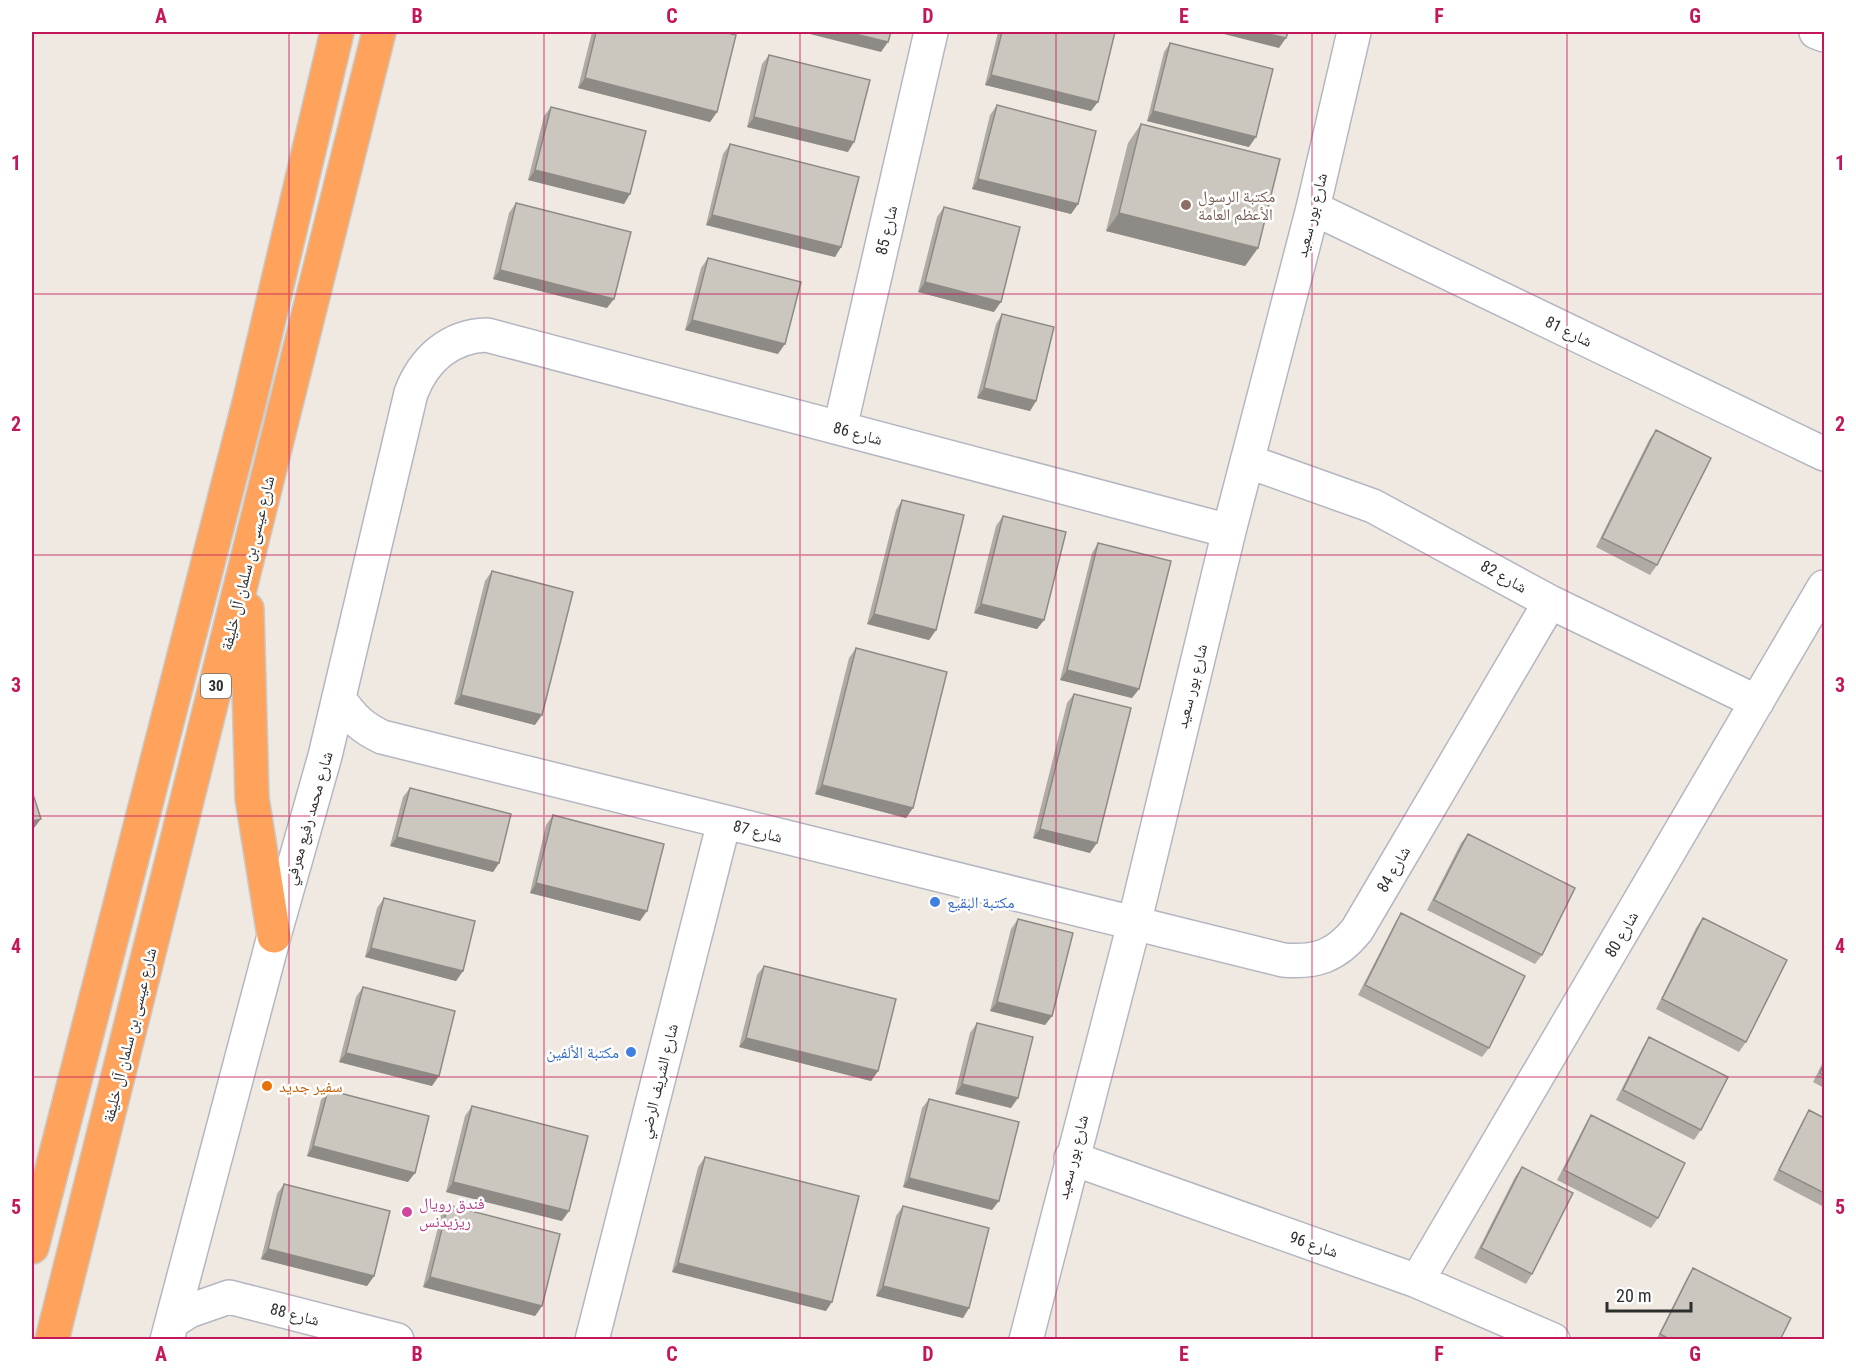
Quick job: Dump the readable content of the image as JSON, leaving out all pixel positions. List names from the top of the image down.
{
  "streets": {
    "highway": ["شارع عيسى بن سلمان آل خليفة", "30"],
    "street": [
      "شارع بور سعيد",
      "شارع 85",
      "شارع 81",
      "شارع 86",
      "شارع 82",
      "شارع محمد رفيع معرفي",
      "شارع 87",
      "شارع 84",
      "شارع 80",
      "شارع الشريف الرضي",
      "شارع 96",
      "شارع 88"
    ]
  },
  "crossings": [
    ["شارع بور سعيد", "شارع 81"],
    ["شارع بور سعيد", "شارع 86"],
    ["شارع بور سعيد", "شارع 82"],
    ["شارع بور سعيد", "شارع 87"],
    ["شارع بور سعيد", "شارع 84"],
    ["شارع بور سعيد", "شارع 96"],
    ["شارع 85", "شارع 86"],
    ["شارع 86", "شارع محمد رفيع معرفي"],
    ["شارع 82", "شارع 84"],
    ["شارع 82", "شارع 80"],
    ["شارع محمد رفيع معرفي", "شارع 87"],
    ["شارع 87", "شارع 84"],
    ["شارع 87", "شارع الشريف الرضي"],
    ["شارع 80", "شارع 96"]
  ],
  "places": [
    "مكتبة الرسول الأعظم العامة",
    "مكتبة البقيع",
    "مكتبة الألفين",
    "سفير جديد",
    "فندق رويال ريزيدنس"
  ],
  "scale_bar": "20 m",
  "grid": {
    "columns": [
      "A",
      "B",
      "C",
      "D",
      "E",
      "F",
      "G"
    ],
    "rows": [
      "1",
      "2",
      "3",
      "4",
      "5"
    ]
  }
}
